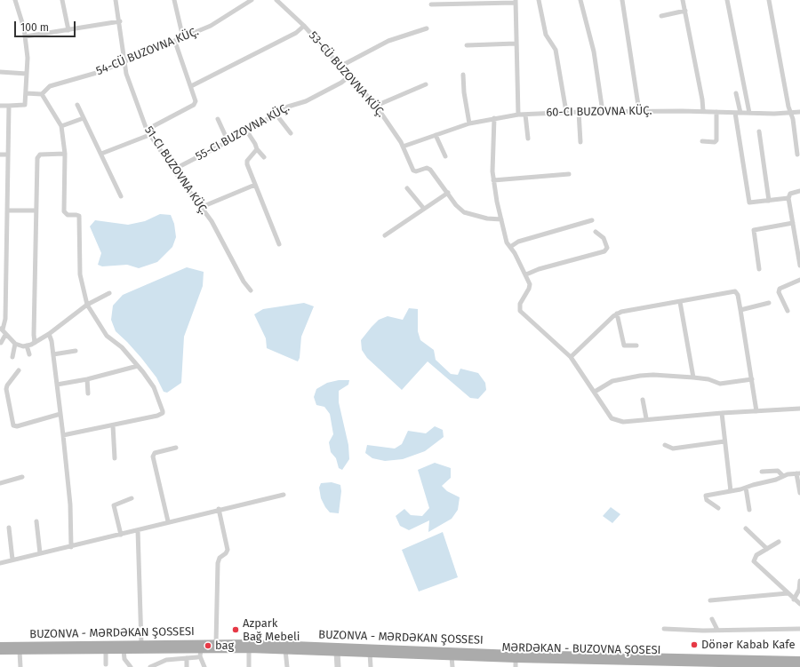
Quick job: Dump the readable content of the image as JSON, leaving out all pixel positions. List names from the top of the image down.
{
  "streets": {
    "main road": ["BUZONVA - MƏRDƏKAN ŞOSSESI", "MƏRDƏKAN - BUZOVNA ŞOSESI"],
    "street": [
      "54-CÜ BUZOVNA KÜÇ.",
      "53-CÜ BUZOVNA KÜÇ.",
      "55-CI BUZOVNA KÜÇ.",
      "51-CI BUZOVNA KÜÇ."
    ]
  },
  "crossings": [
    ["54-CÜ BUZOVNA KÜÇ.", "51-CI BUZOVNA KÜÇ."],
    ["53-CÜ BUZOVNA KÜÇ.", "55-CI BUZOVNA KÜÇ."],
    ["55-CI BUZOVNA KÜÇ.", "51-CI BUZOVNA KÜÇ."]
  ],
  "places": ["Azpark Bağ Mebeli", "Dönər Kabab Kafe", "bag"],
  "scale_bar": "100 m"
}
